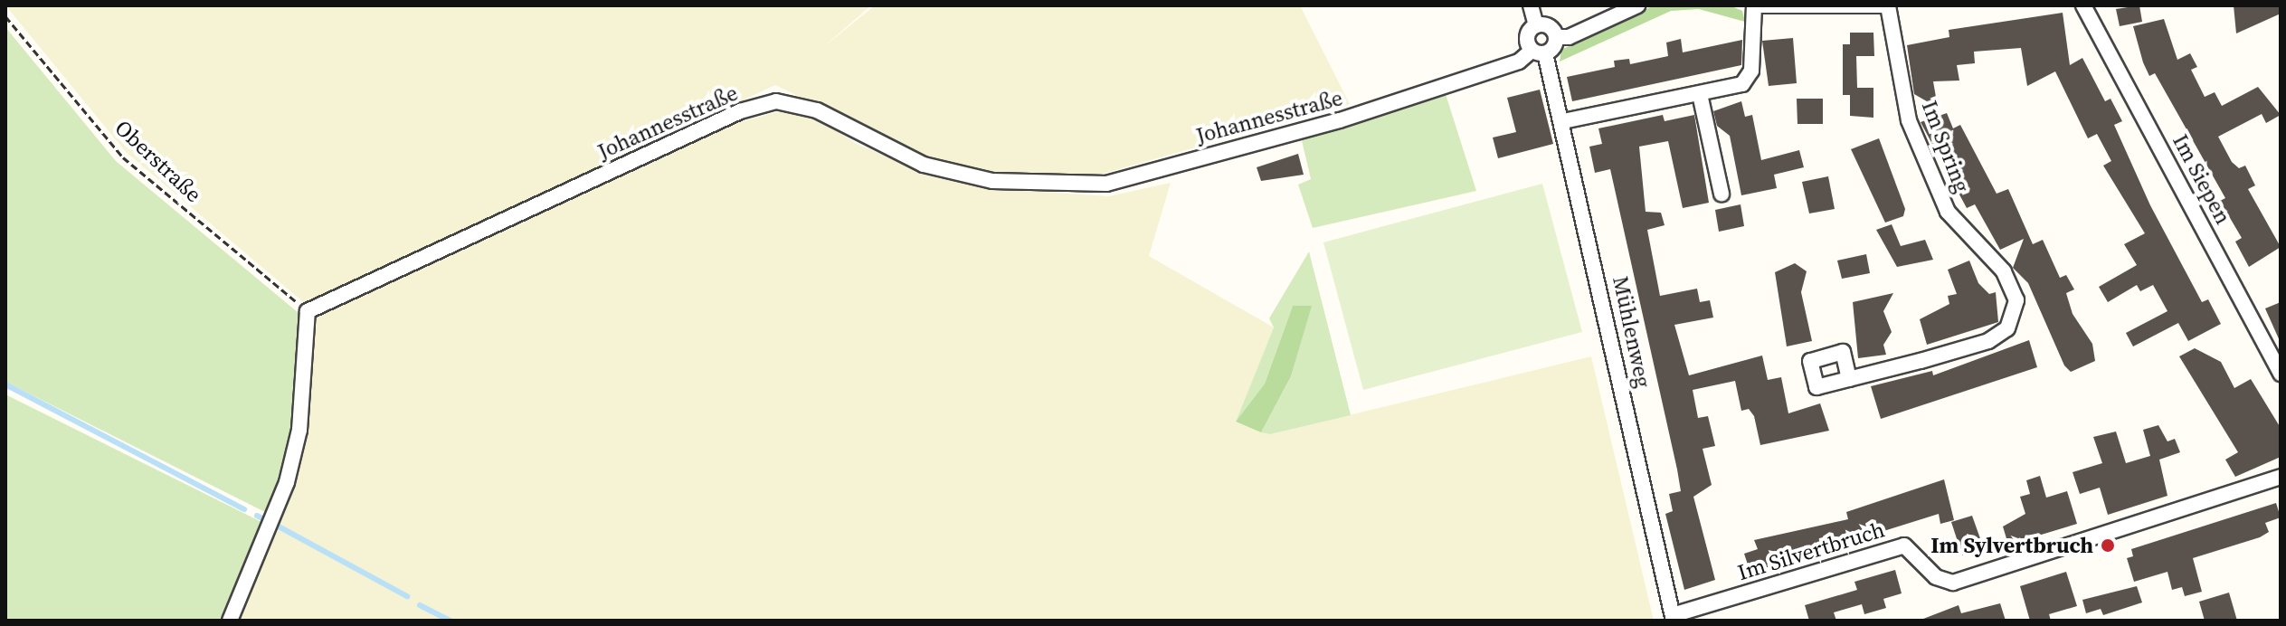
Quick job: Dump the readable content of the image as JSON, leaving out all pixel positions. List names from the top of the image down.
{
  "streets": {
    "street": [
      "Johannesstraße",
      "Im Spring",
      "Im Siepen",
      "Mühlenweg",
      "Im Silvertbruch"
    ],
    "path": ["Oberstraße"]
  },
  "crossings": [
    ["Johannesstraße", "Oberstraße"],
    ["Johannesstraße", "Mühlenweg"],
    ["Mühlenweg", "Im Silvertbruch"]
  ],
  "places": ["Im Sylvertbruch"]
}
